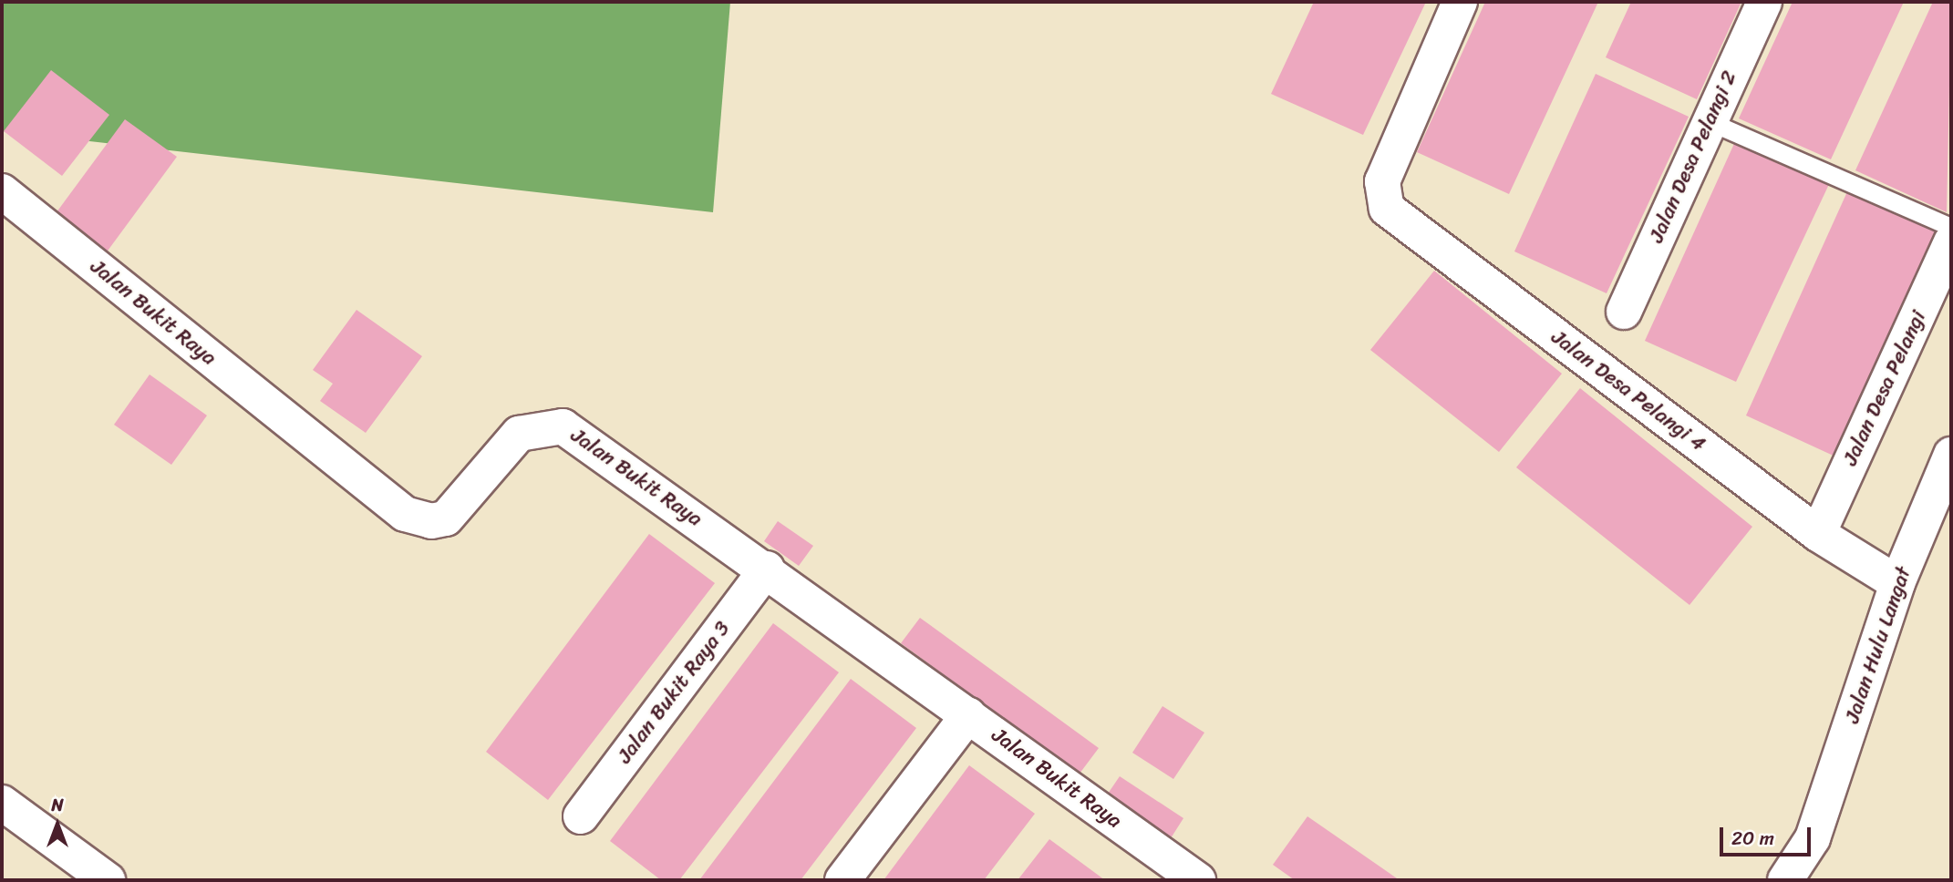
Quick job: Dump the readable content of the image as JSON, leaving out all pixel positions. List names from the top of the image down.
{
  "streets": {
    "street": [
      "Jalan Desa Pelangi 2",
      "Jalan Bukit Raya",
      "Jalan Desa Pelangi",
      "Jalan Desa Pelangi 4",
      "Jalan Hulu Langat",
      "Jalan Bukit Raya 3"
    ]
  },
  "crossings": [
    ["Jalan Bukit Raya", "Jalan Bukit Raya 3"],
    ["Jalan Desa Pelangi", "Jalan Desa Pelangi 4"],
    ["Jalan Desa Pelangi 4", "Jalan Hulu Langat"]
  ],
  "scale_bar": "20 m",
  "north": "top"
}
